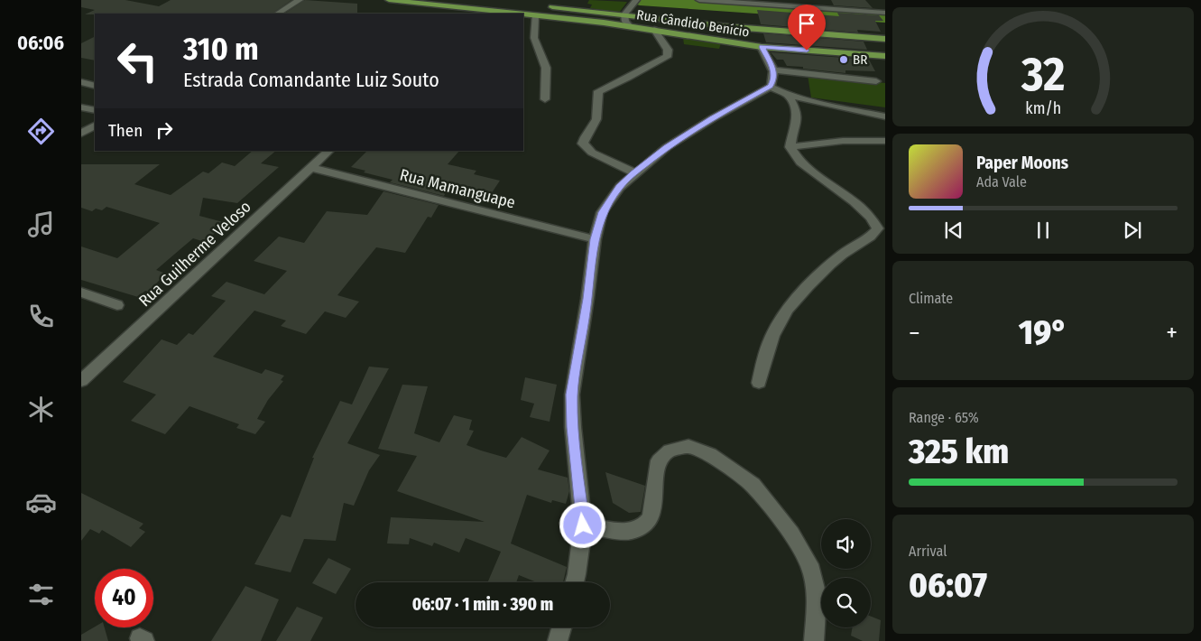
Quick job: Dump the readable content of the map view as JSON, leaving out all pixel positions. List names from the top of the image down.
{
  "streets": {
    "main road": ["Rua Cândido Benício"],
    "street": ["Rua Mamanguape", "Rua Guilherme Veloso"]
  },
  "crossings": [
    ["Rua Mamanguape", "Rua Guilherme Veloso"]
  ],
  "places": ["BR"],
  "page": {
    "tabs": "06:06",
    "turn": ["310 m", "Estrada Comandante Luiz Souto"],
    "then": "Then",
    "song": ["Paper Moons", "Ada Vale"],
    "tile": [
      "Climate",
      ["Range · 65%", "325 km"],
      ["Arrival", "06:07"]
    ],
    "heat": ["−", "19°", "+"],
    "limit": "40",
    "trip": "06:07 · 1 min · 390 m",
    "gauge": ["32", "km/h"]
  }
}
